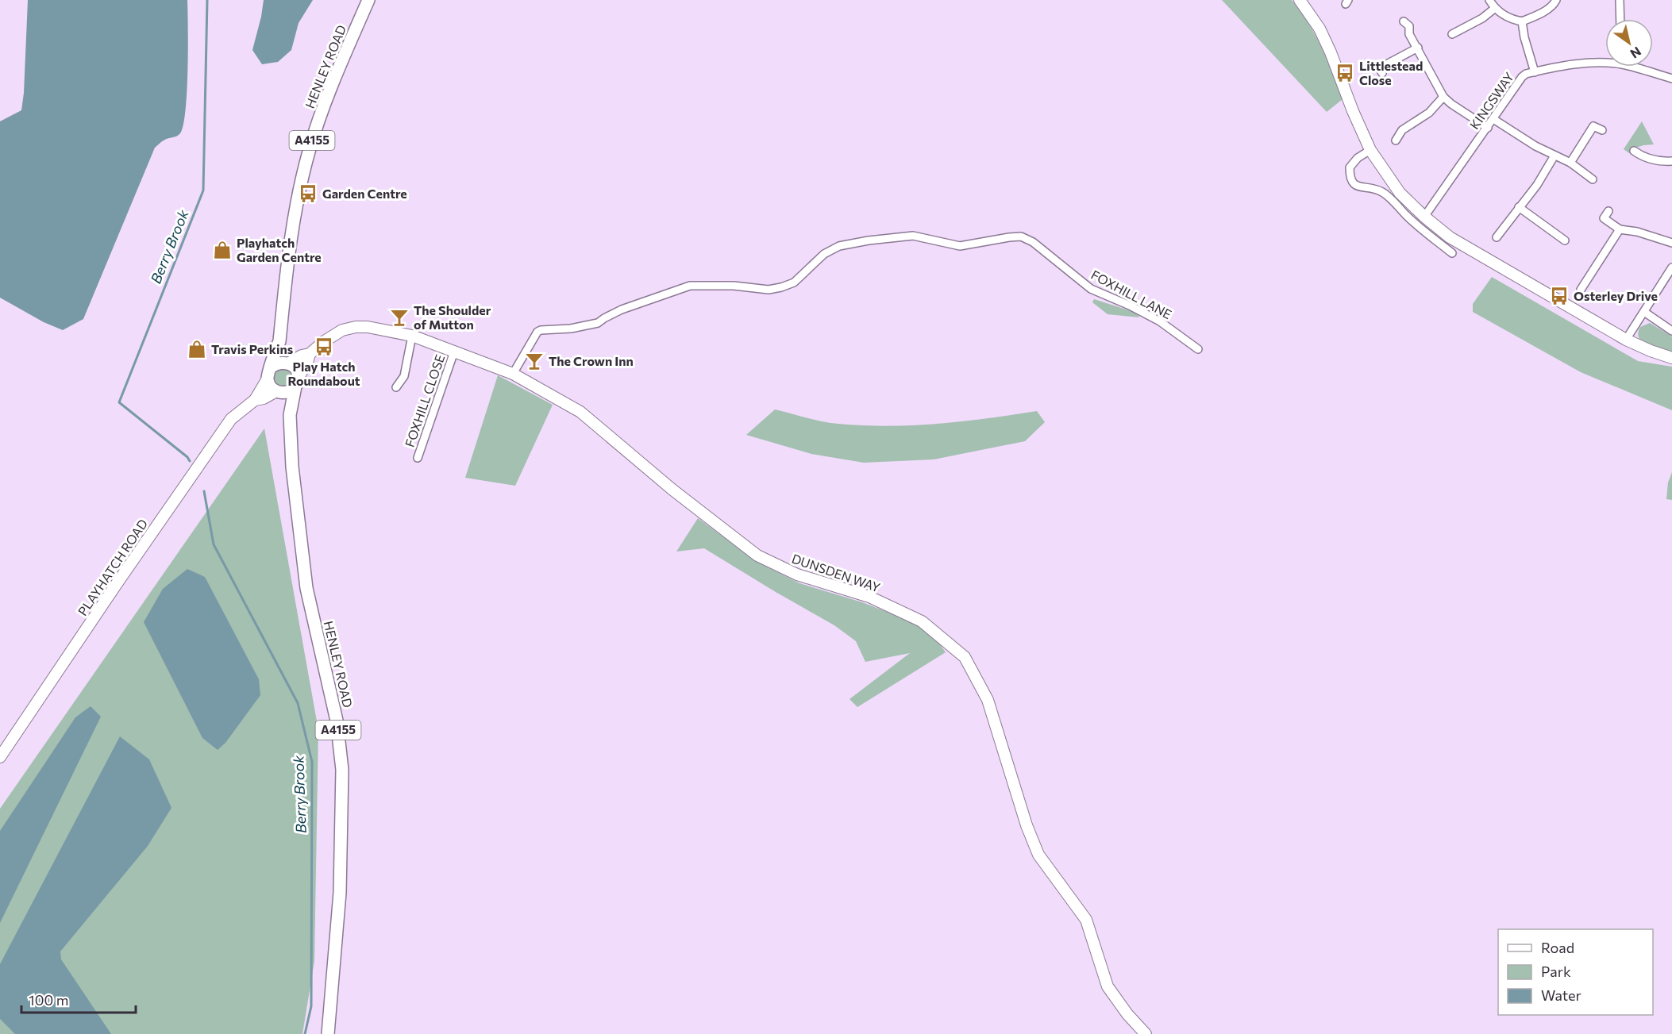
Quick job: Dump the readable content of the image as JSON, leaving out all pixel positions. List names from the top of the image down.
{
  "streets": {
    "main road": ["HENLEY ROAD", "A4155"],
    "street": [
      "KINGSWAY",
      "FOXHILL LANE",
      "FOXHILL CLOSE",
      "PLAYHATCH ROAD",
      "DUNSDEN WAY"
    ]
  },
  "crossings": [
    ["HENLEY ROAD", "PLAYHATCH ROAD"],
    ["HENLEY ROAD", "DUNSDEN WAY"],
    ["FOXHILL LANE", "DUNSDEN WAY"],
    ["FOXHILL CLOSE", "DUNSDEN WAY"],
    ["PLAYHATCH ROAD", "DUNSDEN WAY"]
  ],
  "water": ["Berry Brook"],
  "places": {
    "bus stop": [
      "Littlestead Close",
      "Garden Centre",
      "Osterley Drive",
      "Play Hatch Roundabout"
    ],
    "shop": ["Playhatch Garden Centre", "Travis Perkins"],
    "bar": ["The Shoulder of Mutton", "The Crown Inn"]
  },
  "legend": ["Road", "Park", "Water"],
  "scale_bar": "100 m",
  "north": "bottom right"
}
